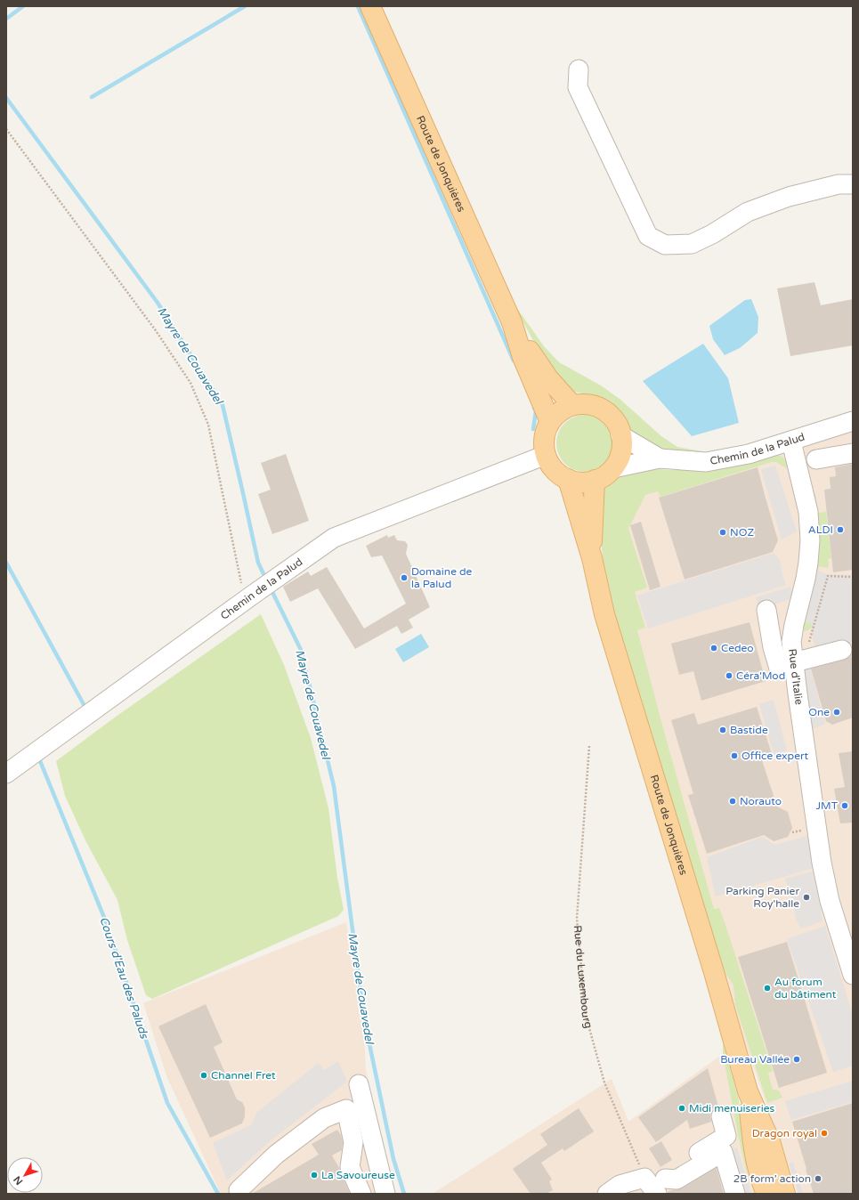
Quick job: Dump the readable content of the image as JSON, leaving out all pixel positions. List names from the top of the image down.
{
  "streets": {
    "main road": ["Route de Jonquières"],
    "street": ["Chemin de la Palud", "Rue d'Italie"],
    "path": ["Rue du Luxembourg"]
  },
  "crossings": [
    ["Route de Jonquières", "Chemin de la Palud"],
    ["Chemin de la Palud", "Rue d'Italie"]
  ],
  "water": ["Mayre de Couavedel", "Cours d'Eau des Paluds"],
  "places": [
    "ALDI",
    "NOZ",
    "Domaine de la Palud",
    "Cedeo",
    "Céra'Mod",
    "One",
    "Bastide",
    "Office expert",
    "Norauto",
    "JMT",
    "Parking Panier Roy'halle",
    "Au forum du bâtiment",
    "Bureau Vallée",
    "Channel Fret",
    "Midi menuiseries",
    "Dragon royal",
    "La Savoureuse",
    "2B form’ action"
  ],
  "north": "bottom left"
}
